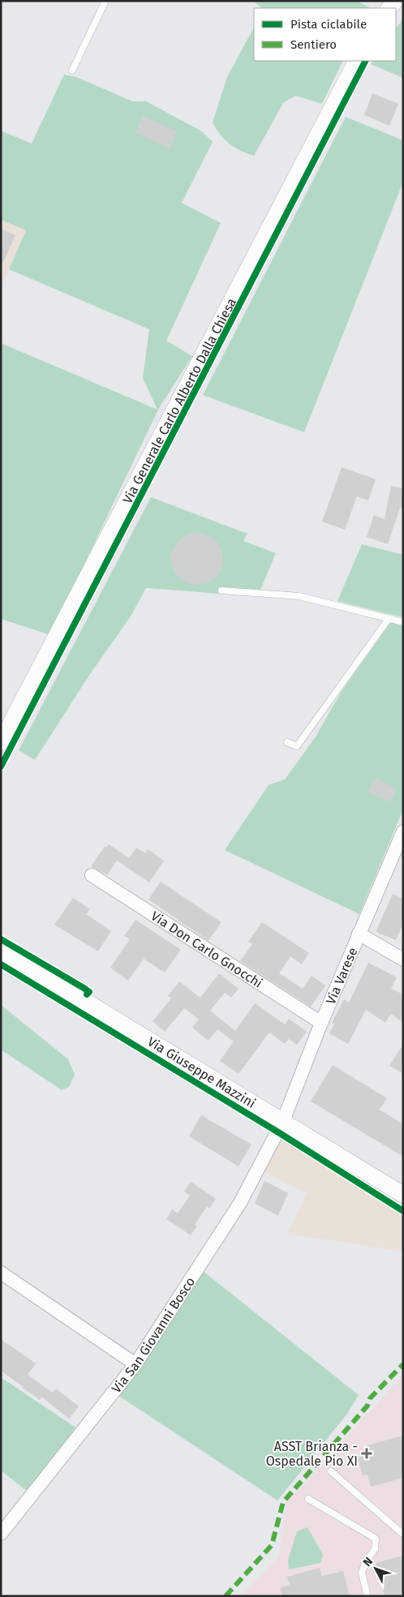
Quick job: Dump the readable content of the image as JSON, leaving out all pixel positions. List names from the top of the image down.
{
  "streets": {
    "street": [
      "Via Generale Carlo Alberto Dalla Chiesa",
      "Via Don Carlo Gnocchi",
      "Via Varese",
      "Via Giuseppe Mazzini",
      "Via San Giovanni Bosco"
    ]
  },
  "crossings": [
    ["Via Don Carlo Gnocchi", "Via Varese"],
    ["Via Varese", "Via Giuseppe Mazzini"],
    ["Via Varese", "Via San Giovanni Bosco"],
    ["Via Giuseppe Mazzini", "Via San Giovanni Bosco"]
  ],
  "places": {
    "health": ["ASST Brianza - Ospedale Pio XI"]
  },
  "legend": ["Pista ciclabile", "Sentiero"],
  "north": "top left"
}
